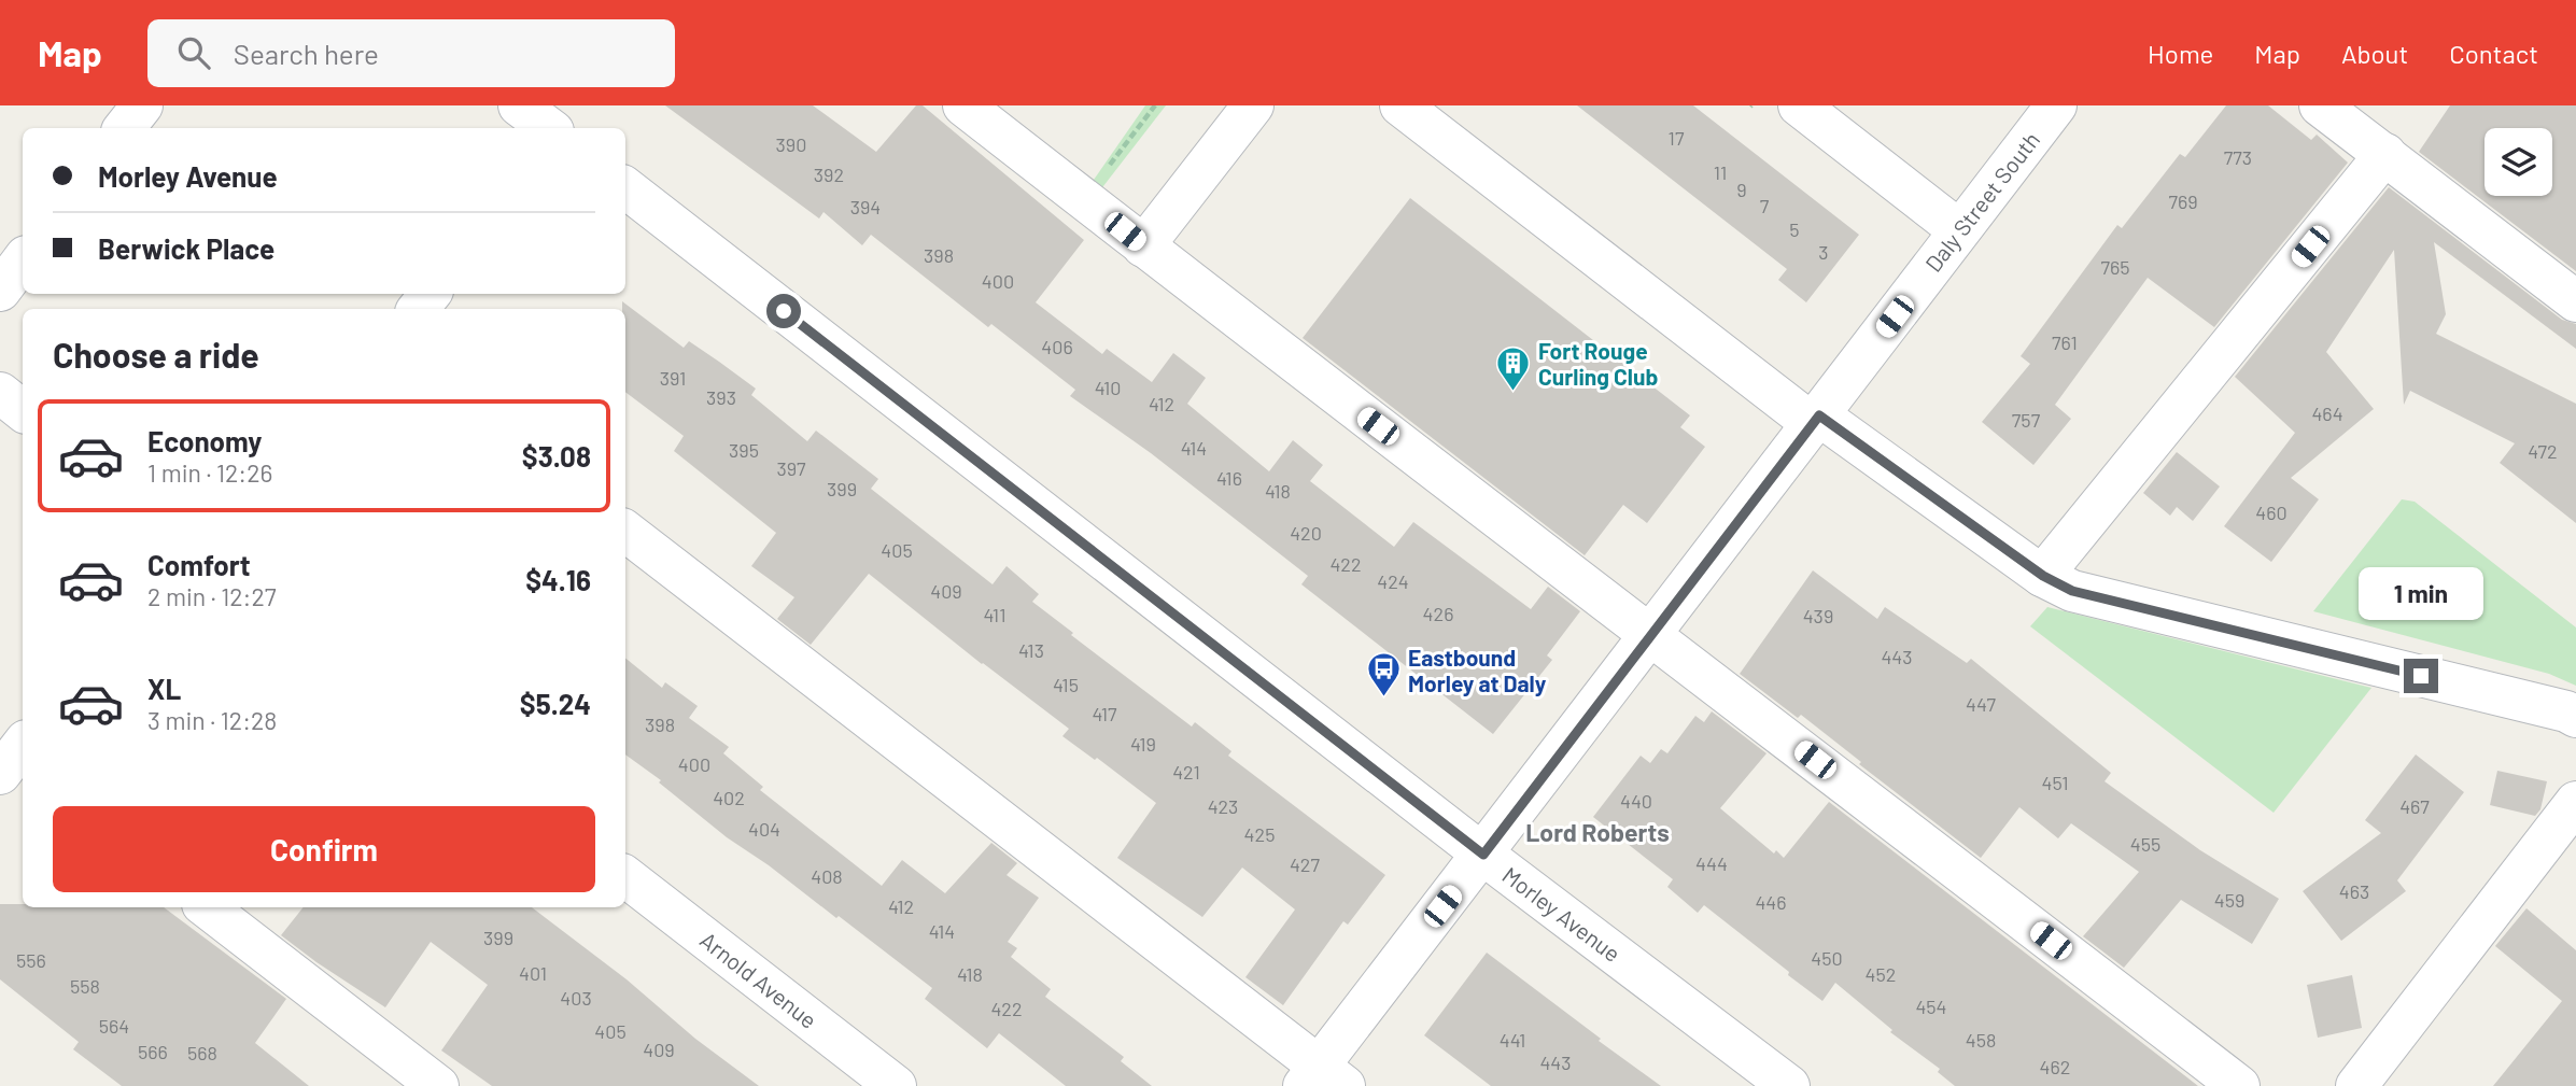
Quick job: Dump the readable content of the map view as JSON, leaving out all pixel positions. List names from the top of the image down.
{
  "streets": {
    "street": ["Daly Street South", "Morley Avenue", "Arnold Avenue"]
  },
  "crossings": [
    ["Daly Street South", "Morley Avenue"]
  ],
  "districts": ["Lord Roberts"],
  "places": {
    "building": ["Fort Rouge Curling Club"],
    "bus stop": ["Eastbound Morley at Daly"]
  },
  "house_numbers": [
    "17",
    "390",
    "773",
    "11",
    "392",
    "9",
    "769",
    "7",
    "394",
    "5",
    "3",
    "398",
    "765",
    "400",
    "761",
    "406",
    "391",
    "410",
    "393",
    "412",
    "464",
    "757",
    "414",
    "395",
    "472",
    "397",
    "416",
    "399",
    "418",
    "460",
    "420",
    "405",
    "422",
    "424",
    "409",
    "426",
    "411",
    "439",
    "413",
    "443",
    "415",
    "447",
    "417",
    "398",
    "419",
    "400",
    "421",
    "451",
    "402",
    "440",
    "423",
    "467",
    "404",
    "425",
    "455",
    "444",
    "427",
    "408",
    "463",
    "459",
    "446",
    "412",
    "414",
    "399",
    "450",
    "556",
    "401",
    "418",
    "452",
    "558",
    "403",
    "454",
    "422",
    "564",
    "405",
    "441",
    "458",
    "409",
    "566",
    "568",
    "443",
    "462"
  ],
  "page": {
    "header": "Map",
    "search": "Search here",
    "nav": [
      "Home",
      "Map",
      "About",
      "Contact"
    ],
    "banner": ["Morley Avenue", "Berwick Place"],
    "heading": "Choose a ride",
    "list": [
      {
        "name": "Economy",
        "note": "1 min · 12:26",
        "value": "$3.08"
      },
      {
        "name": "Comfort",
        "note": "2 min · 12:27",
        "value": "$4.16"
      },
      {
        "name": "XL",
        "note": "3 min · 12:28",
        "value": "$5.24"
      }
    ],
    "bubble": "1 min",
    "buttons": "Confirm"
  }
}
